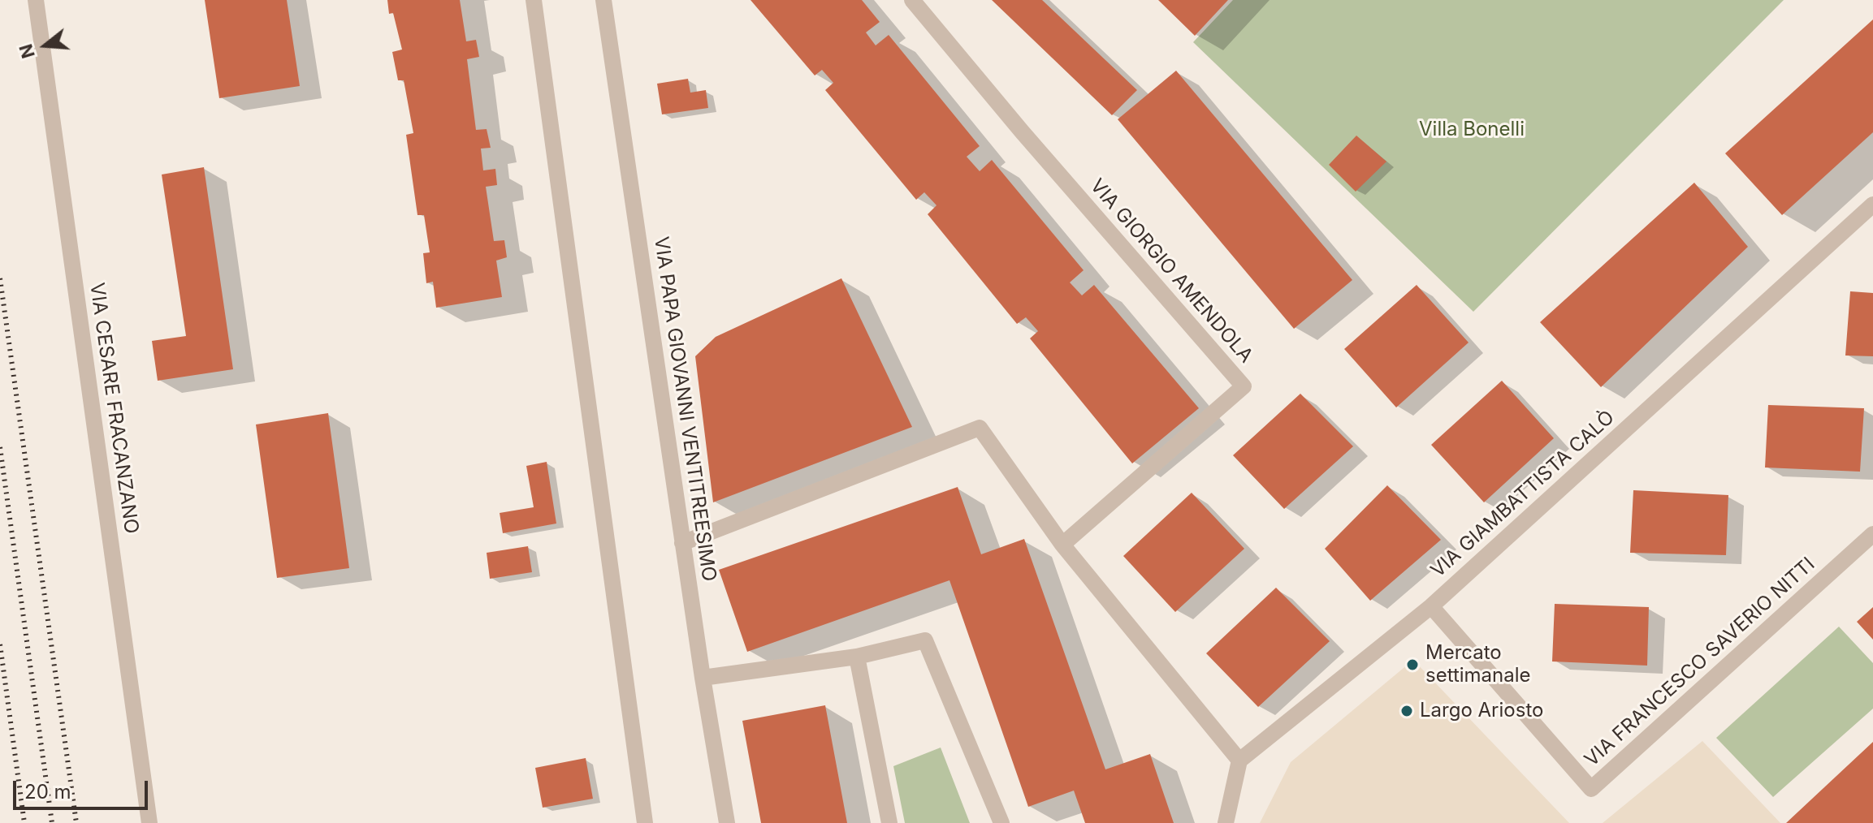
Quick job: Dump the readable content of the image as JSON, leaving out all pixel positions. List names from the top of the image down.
{
  "streets": {
    "street": [
      "VIA GIORGIO AMENDOLA",
      "VIA CESARE FRACANZANO",
      "VIA PAPA GIOVANNI VENTITREESIMO",
      "VIA GIAMBATTISTA CALÒ",
      "VIA FRANCESCO SAVERIO NITTI"
    ]
  },
  "crossings": [
    ["VIA GIAMBATTISTA CALÒ", "VIA FRANCESCO SAVERIO NITTI"]
  ],
  "parks": ["Villa Bonelli"],
  "places": ["Mercato settimanale", "Largo Ariosto"],
  "scale_bar": "20 m",
  "north": "left"
}
